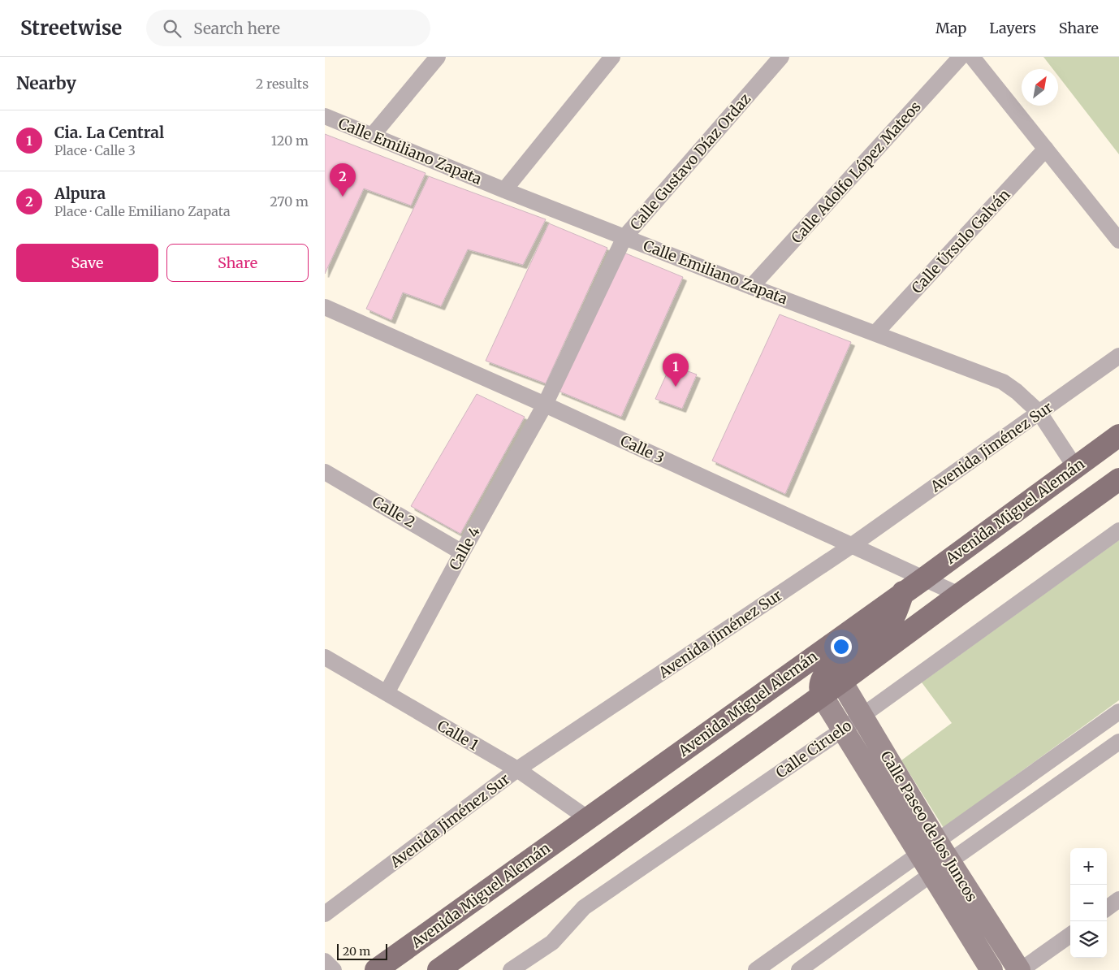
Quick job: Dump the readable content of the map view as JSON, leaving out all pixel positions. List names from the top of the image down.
{
  "streets": {
    "main road": ["Avenida Miguel Alemán", "Calle Paseo de los Juncos"],
    "street": [
      "Calle Emiliano Zapata",
      "Calle Gustavo Díaz Ordaz",
      "Calle Adolfo López Mateos",
      "Calle Úrsulo Galván",
      "Avenida Jiménez Sur",
      "Calle 3",
      "Calle 2",
      "Calle 4",
      "Calle 1",
      "Calle Ciruelo"
    ]
  },
  "crossings": [
    ["Calle Emiliano Zapata", "Calle Gustavo Díaz Ordaz"],
    ["Calle Emiliano Zapata", "Calle Adolfo López Mateos"],
    ["Calle Emiliano Zapata", "Calle Úrsulo Galván"],
    ["Calle Emiliano Zapata", "Avenida Jiménez Sur"],
    ["Calle Emiliano Zapata", "Avenida Miguel Alemán"],
    ["Calle Gustavo Díaz Ordaz", "Calle 3"],
    ["Calle Gustavo Díaz Ordaz", "Calle 4"],
    ["Avenida Jiménez Sur", "Calle 3"],
    ["Avenida Jiménez Sur", "Calle 1"],
    ["Calle 3", "Avenida Miguel Alemán"],
    ["Calle 3", "Calle 4"],
    ["Avenida Miguel Alemán", "Calle 1"],
    ["Calle 2", "Calle 4"],
    ["Calle 4", "Calle 1"],
    ["Calle Ciruelo", "Calle Paseo de los Juncos"]
  ],
  "scale_bar": "20 m",
  "north": "top right",
  "page": {
    "header": "Streetwise",
    "search": "Search here",
    "nav": ["Map", "Layers", "Share"],
    "heading": ["Nearby", "2 results"],
    "list": [
      {
        "mark": "1",
        "name": "Cia. La Central",
        "note": "Place · Calle 3",
        "value": "120 m"
      },
      {
        "mark": "2",
        "name": "Alpura",
        "note": "Place · Calle Emiliano Zapata",
        "value": "270 m"
      }
    ],
    "pins": ["2", "1"],
    "buttons": ["Save", "Share"],
    "map_buttons": ["+", "−"],
    "scale": "20 m"
  }
}
